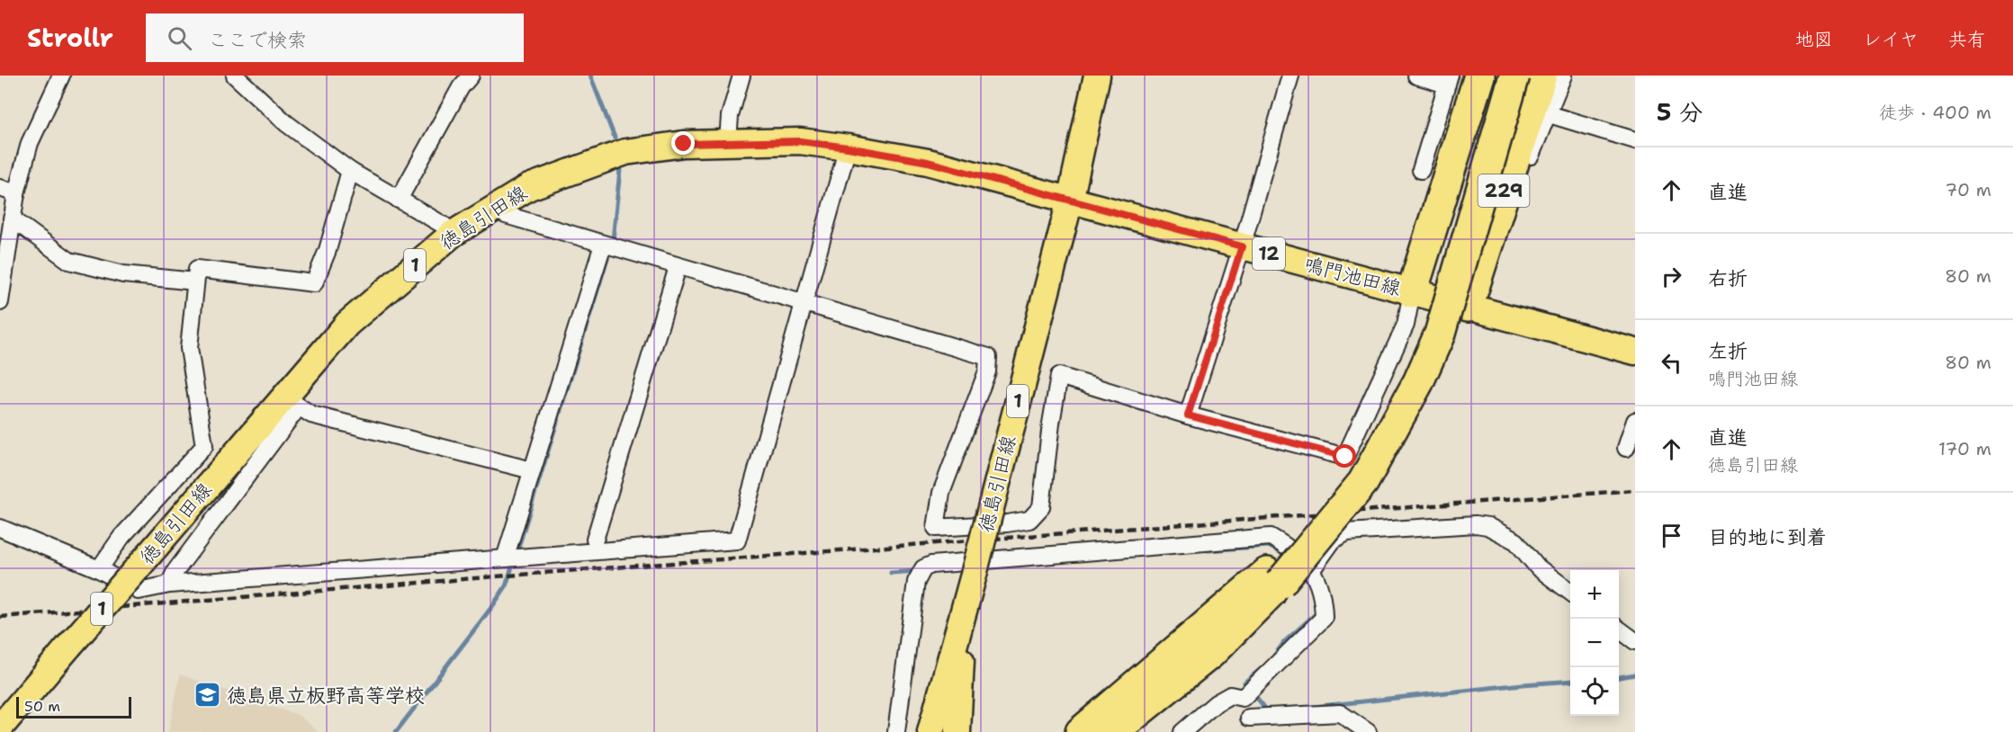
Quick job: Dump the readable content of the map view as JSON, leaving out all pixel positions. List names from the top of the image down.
{
  "streets": {
    "highway": ["229"],
    "main road": [
      "徳島引田線",
      "12",
      "1",
      "鳴門池田線"
    ]
  },
  "crossings": [
    ["229", "鳴門池田線"],
    ["徳島引田線", "鳴門池田線"]
  ],
  "places": {
    "school or university": ["徳島県立板野高等学校"]
  },
  "scale_bar": "50 m",
  "page": {
    "header": "Strollr",
    "search": "ここで検索",
    "nav": ["地図", "レイヤ", "共有"],
    "heading": ["5 分", "徒歩 · 400 m"],
    "list": [
      ["直進", "70 m"],
      ["右折", "80 m"],
      ["左折", "鳴門池田線", "80 m"],
      ["直進", "徳島引田線", "170 m"],
      "目的地に到着"
    ],
    "map_buttons": ["+", "−"],
    "scale": "50 m"
  }
}
